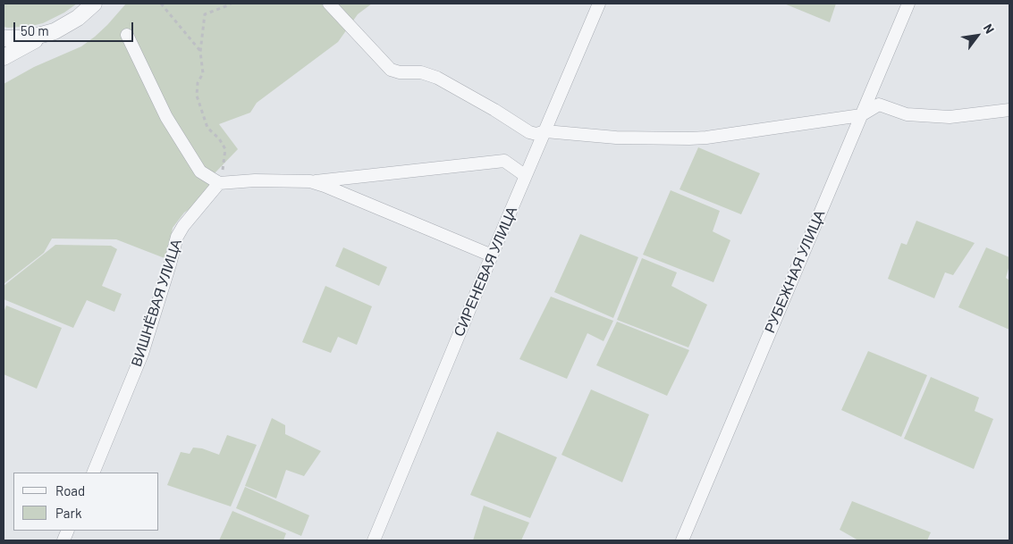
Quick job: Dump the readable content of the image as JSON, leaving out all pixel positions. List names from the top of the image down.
{
  "streets": {
    "street": ["СИРЕНЕВАЯ УЛИЦА", "РУБЕЖНАЯ УЛИЦА", "ВИШНЁВАЯ УЛИЦА"]
  },
  "legend": ["Road", "Park"],
  "scale_bar": "50 m",
  "north": "top right"
}
